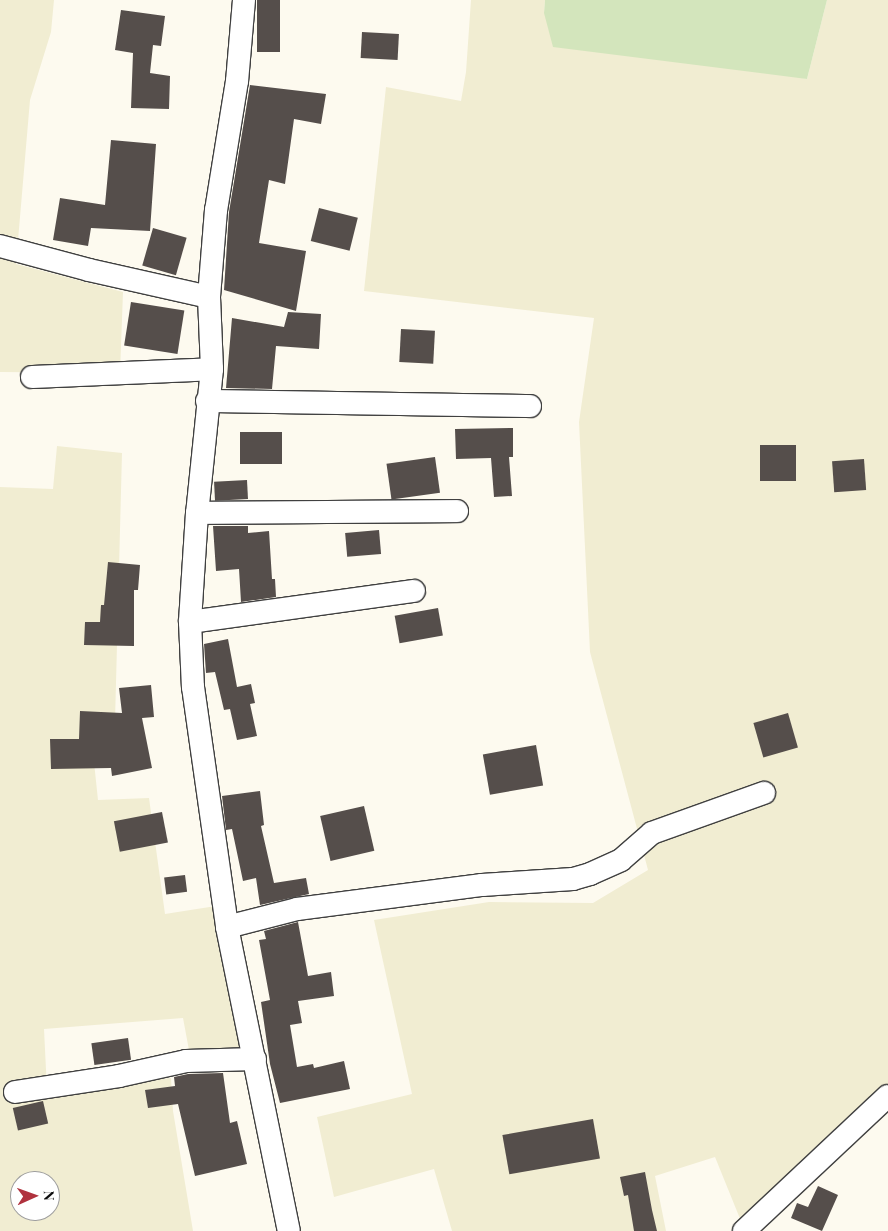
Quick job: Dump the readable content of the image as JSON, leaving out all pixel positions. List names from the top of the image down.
{
  "north": "right"
}
